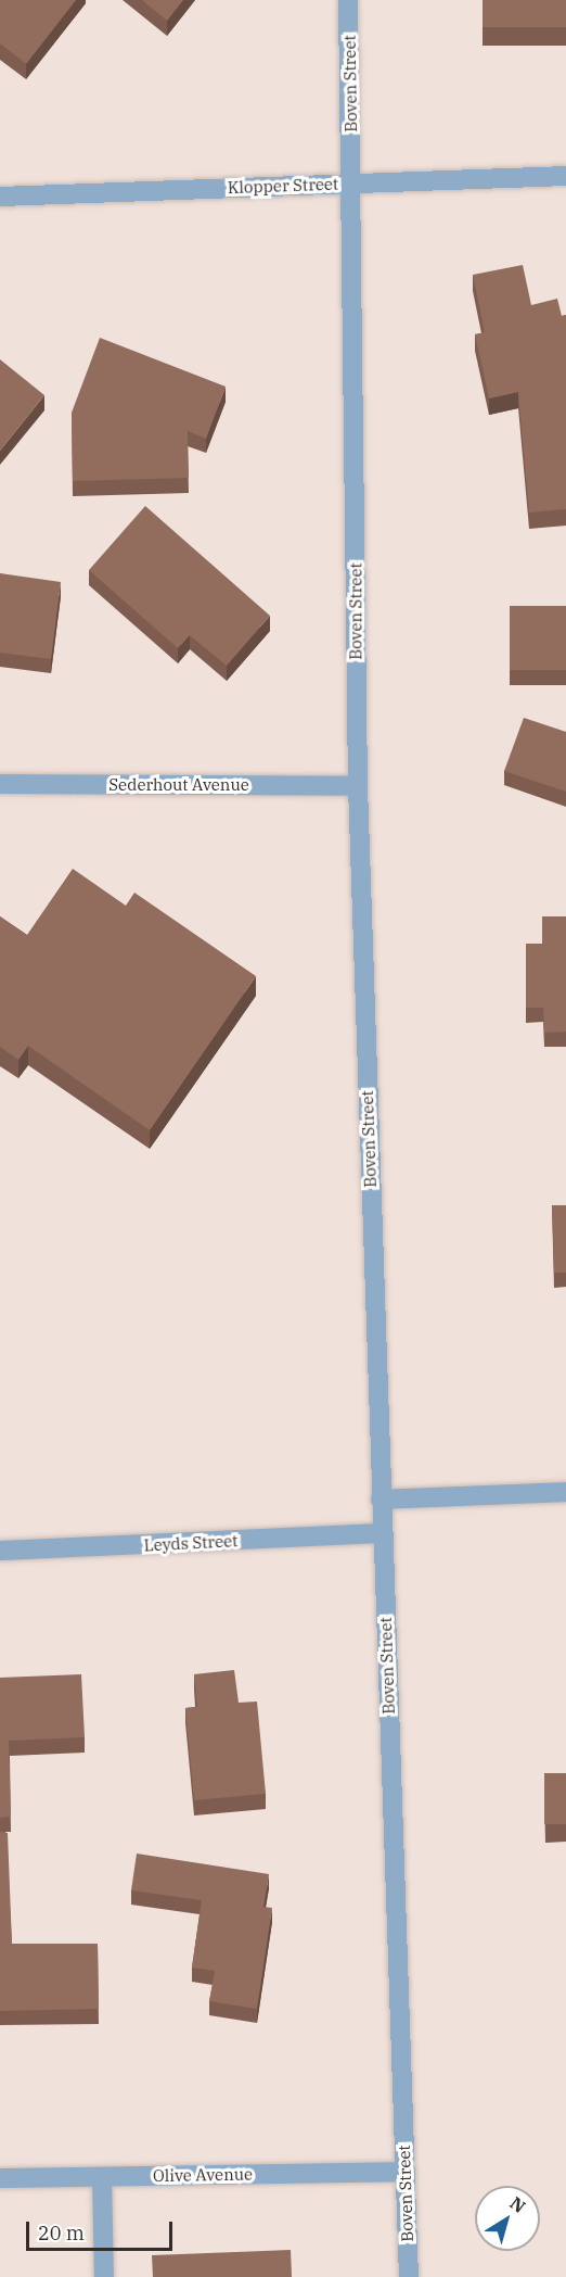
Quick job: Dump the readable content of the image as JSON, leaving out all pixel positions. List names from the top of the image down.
{
  "streets": {
    "street": [
      "Boven Street",
      "Klopper Street",
      "Sederhout Avenue",
      "Leyds Street",
      "Olive Avenue"
    ]
  },
  "crossings": [
    ["Boven Street", "Klopper Street"],
    ["Boven Street", "Sederhout Avenue"],
    ["Boven Street", "Leyds Street"],
    ["Boven Street", "Olive Avenue"]
  ],
  "scale_bar": "20 m",
  "north": "top right"
}
